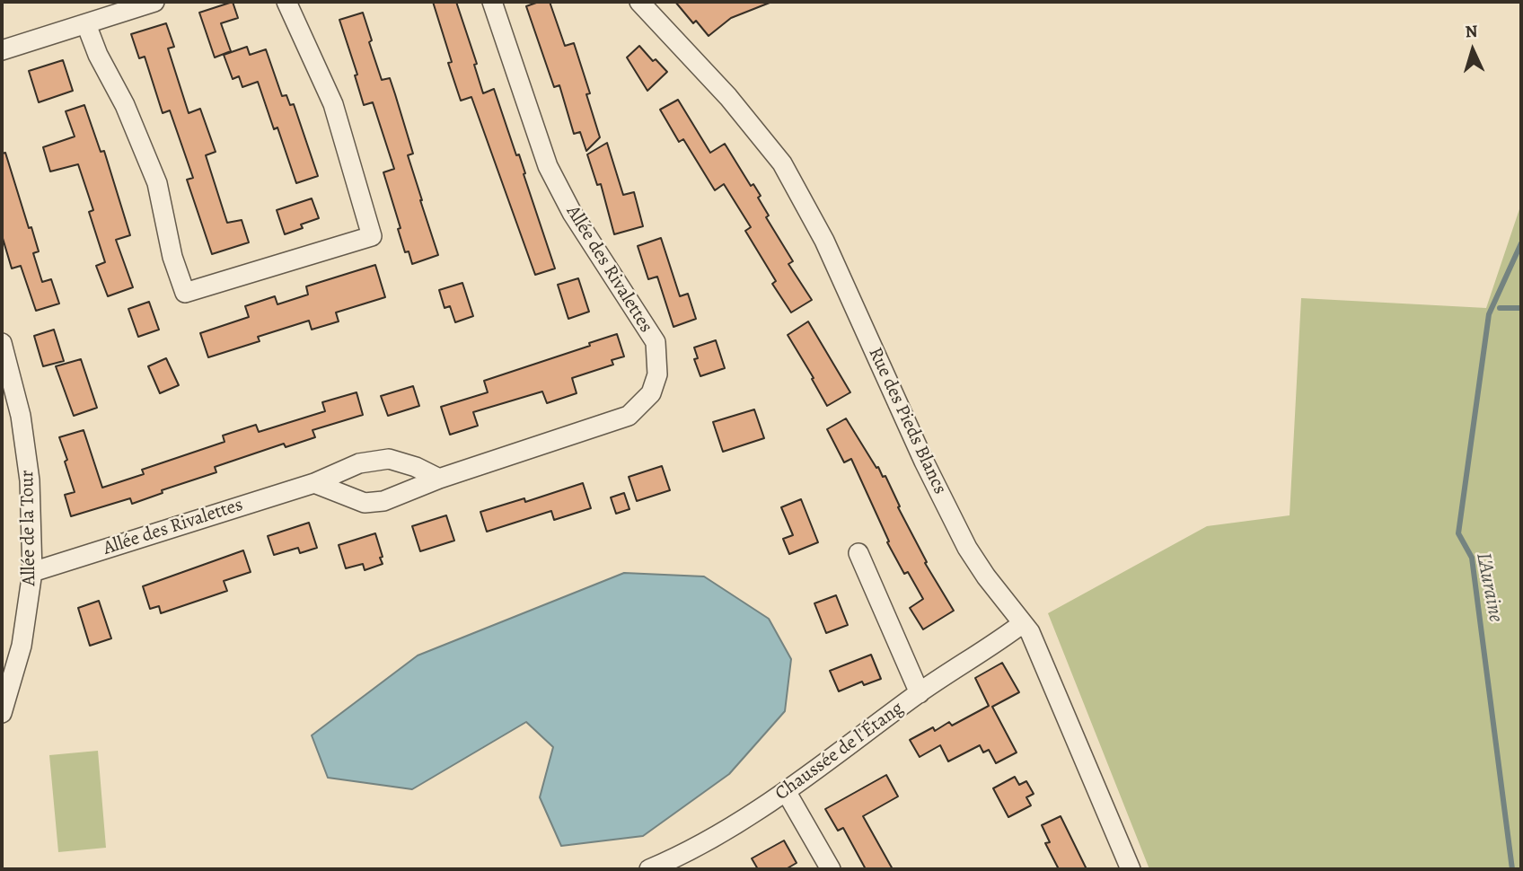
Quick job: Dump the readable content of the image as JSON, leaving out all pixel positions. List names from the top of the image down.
{
  "streets": {
    "street": [
      "Allée des Rivalettes",
      "Rue des Pieds Blancs",
      "Allée de la Tour",
      "Chaussée de l'Étang"
    ]
  },
  "crossings": [
    ["Allée des Rivalettes", "Allée de la Tour"],
    ["Rue des Pieds Blancs", "Chaussée de l'Étang"]
  ],
  "water": ["L'Auraine"],
  "north": "top"
}
